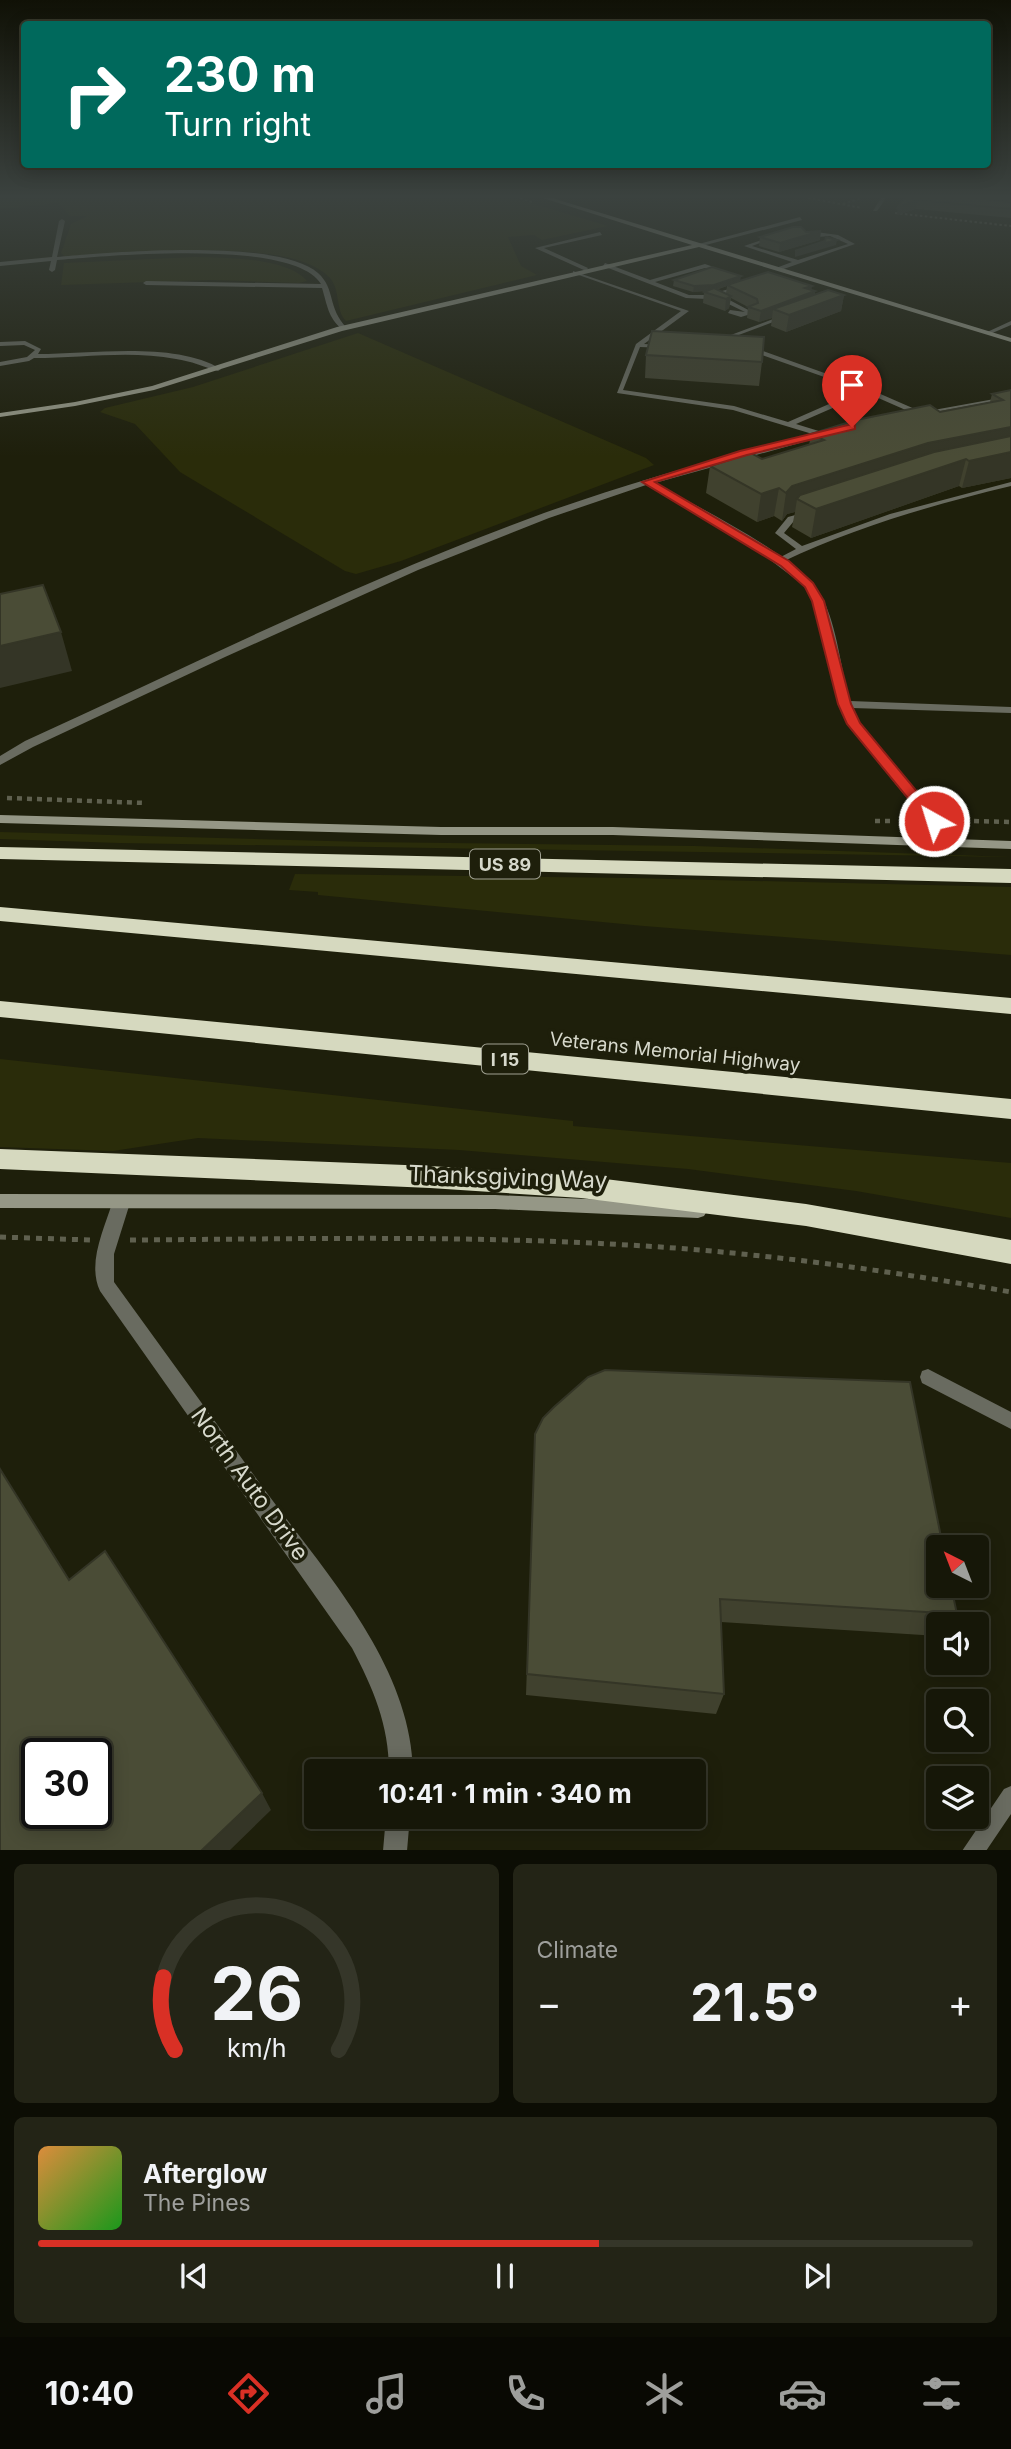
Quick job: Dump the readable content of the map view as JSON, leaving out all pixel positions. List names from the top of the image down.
{
  "streets": {
    "highway": [
      "US 89",
      "Veterans Memorial Highway",
      "I 15",
      "Thanksgiving Way"
    ],
    "street": ["North Auto Drive"]
  },
  "crossings": [
    ["Thanksgiving Way", "North Auto Drive"]
  ],
  "north": "top left",
  "page": {
    "turn": ["230 m", "Turn right"],
    "limit": "30",
    "trip": "10:41 · 1 min · 340 m",
    "tile": "Climate",
    "heat": ["−", "21.5°", "+"],
    "song": ["Afterglow", "The Pines"],
    "tabs": "10:40",
    "gauge": ["26", "km/h"]
  }
}
